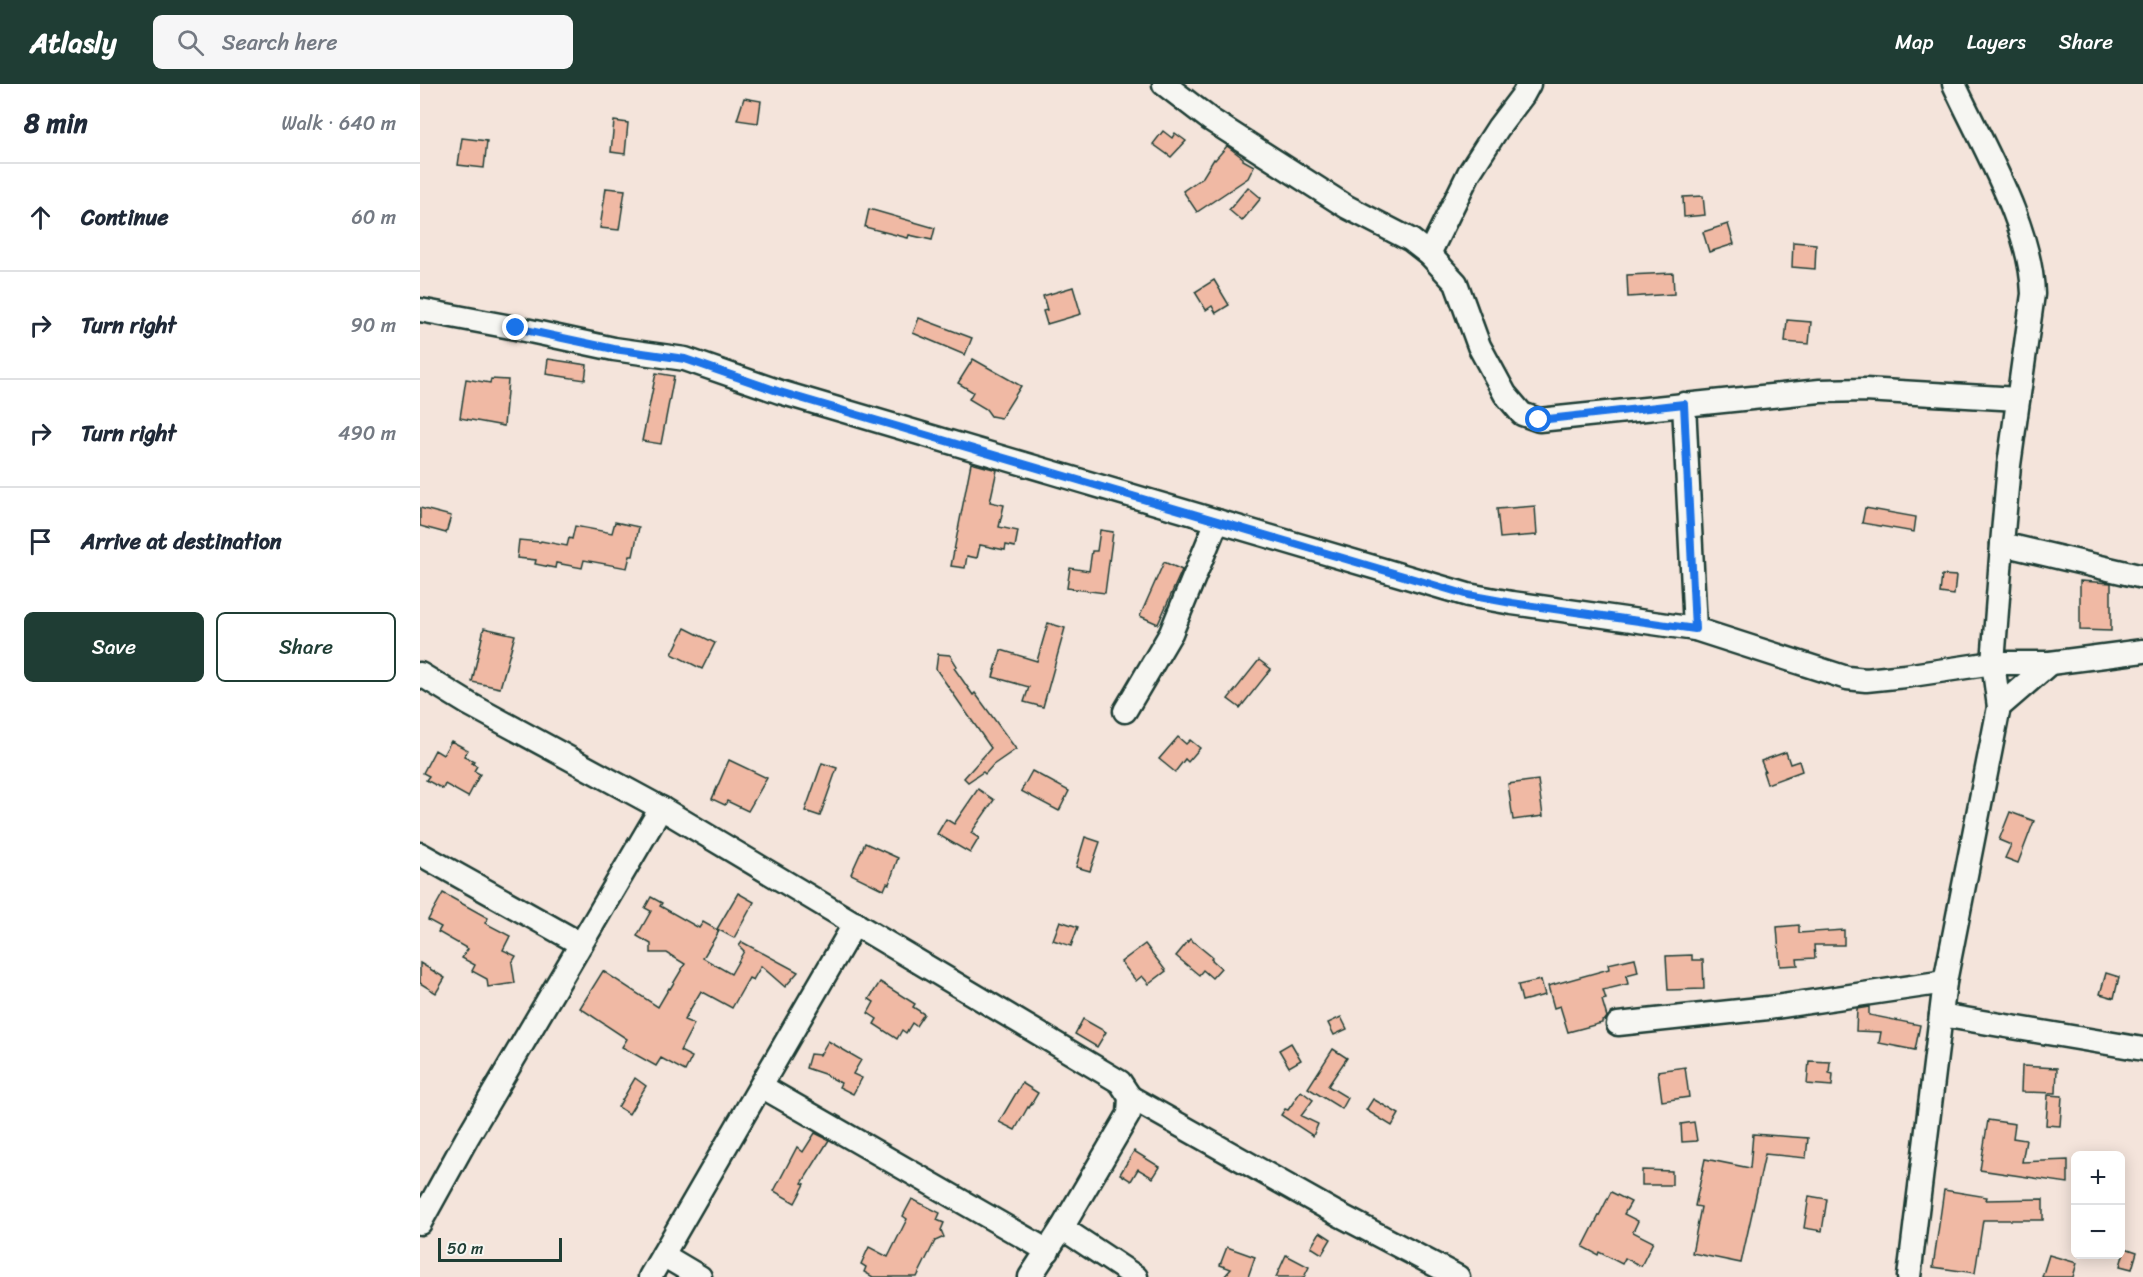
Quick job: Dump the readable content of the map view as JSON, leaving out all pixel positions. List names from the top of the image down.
{
  "scale_bar": "50 m",
  "page": {
    "header": "Atlasly",
    "search": "Search here",
    "nav": ["Map", "Layers", "Share"],
    "heading": ["8 min", "Walk · 640 m"],
    "list": [
      ["Continue", "60 m"],
      ["Turn right", "90 m"],
      ["Turn right", "490 m"],
      "Arrive at destination"
    ],
    "buttons": ["Save", "Share"],
    "map_buttons": ["+", "−"],
    "scale": "50 m"
  }
}
